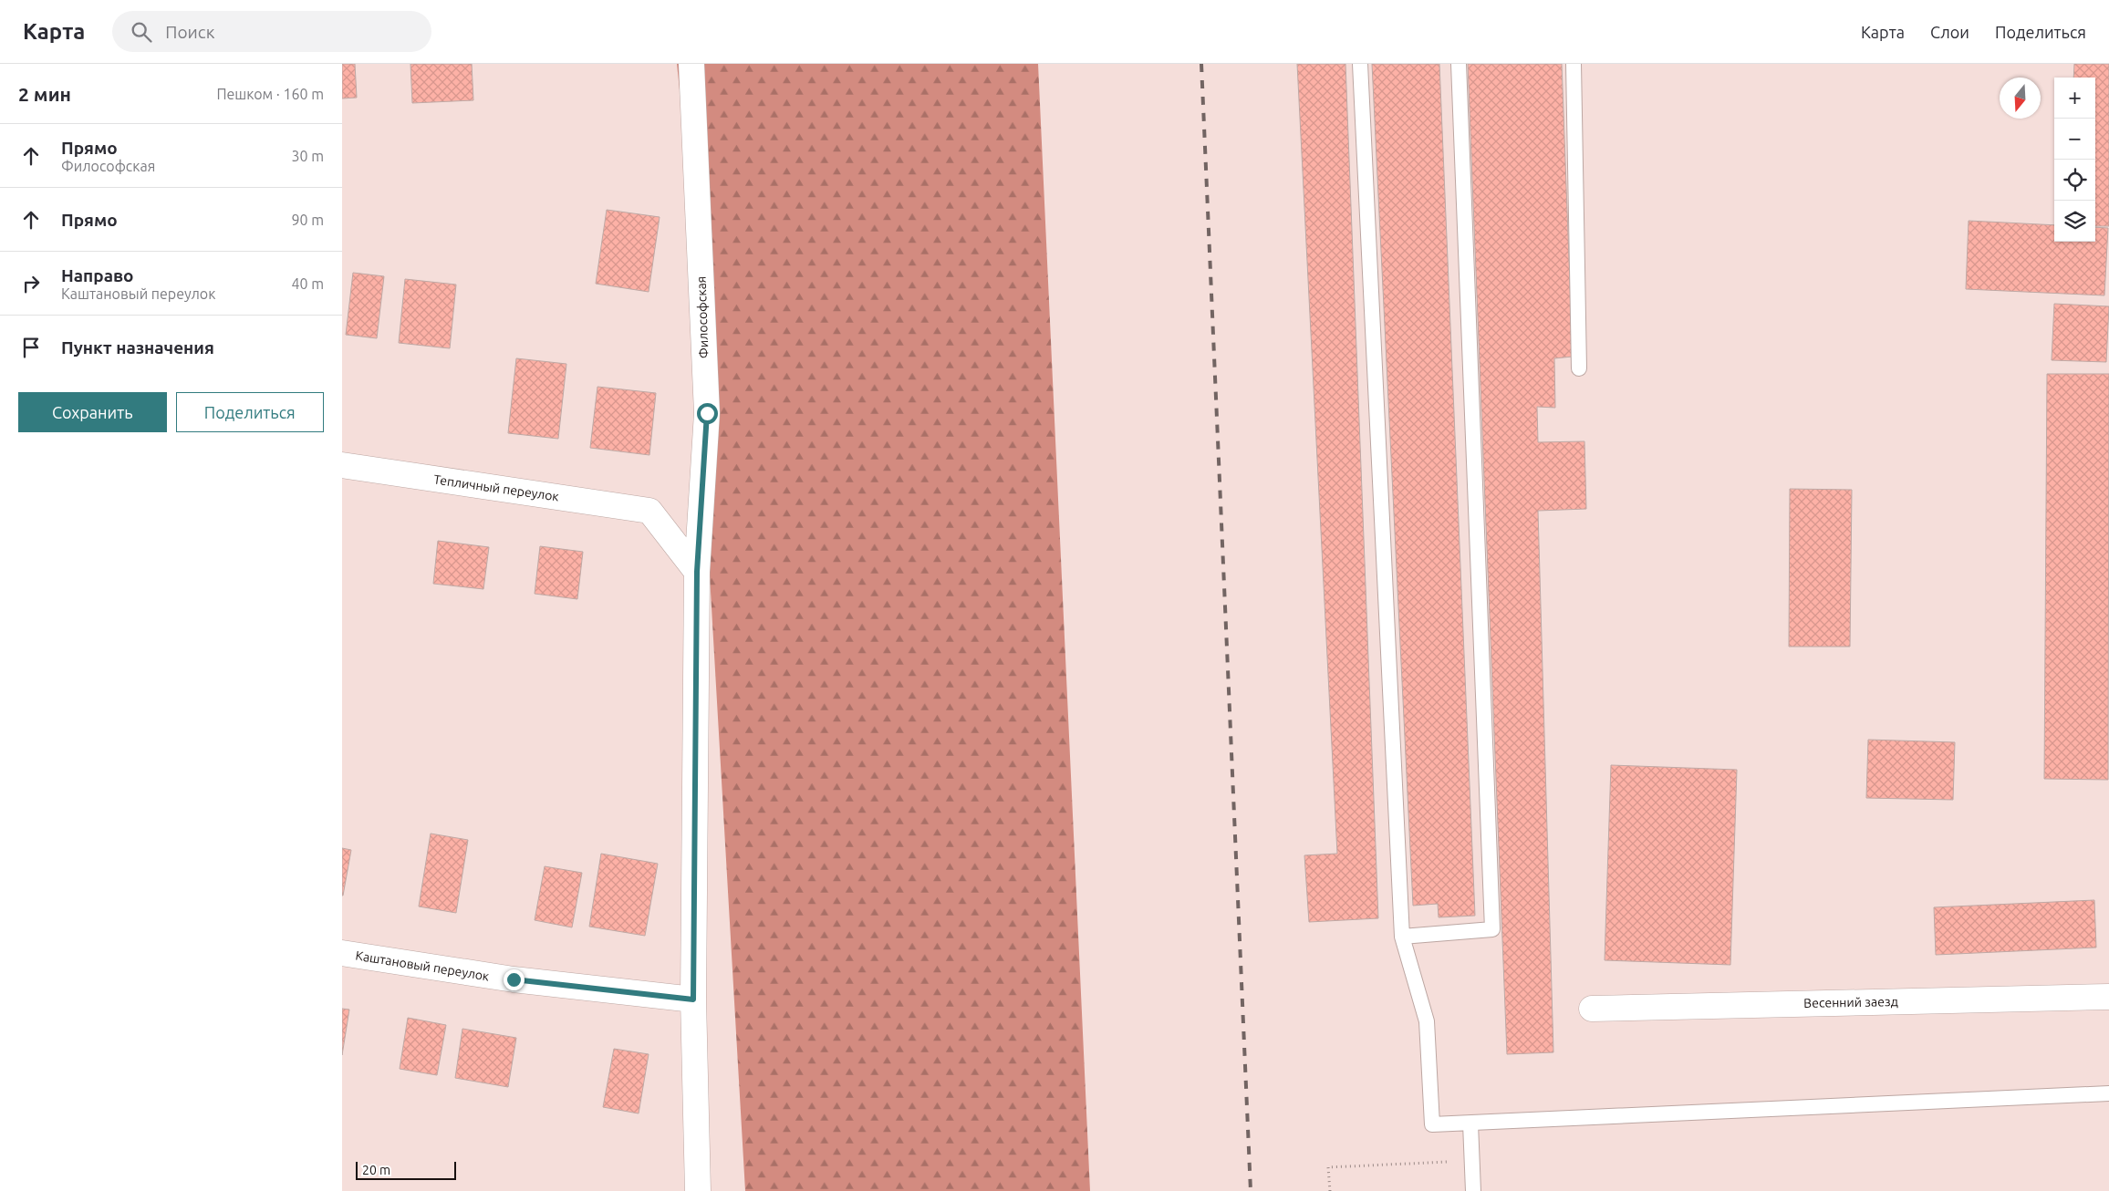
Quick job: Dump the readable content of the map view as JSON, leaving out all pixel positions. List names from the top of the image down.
{
  "streets": {
    "street": [
      "Философская",
      "Тепличный переулок",
      "Каштановый переулок",
      "Весенний заезд"
    ]
  },
  "crossings": [
    ["Философская", "Тепличный переулок"],
    ["Философская", "Каштановый переулок"]
  ],
  "scale_bar": "20 m",
  "north": "bottom",
  "page": {
    "header": "Карта",
    "search": "Поиск",
    "nav": ["Карта", "Слои", "Поделиться"],
    "heading": ["2 мин", "Пешком · 160 m"],
    "map_buttons": ["+", "−"],
    "list": [
      ["Прямо", "Философская", "30 m"],
      ["Прямо", "90 m"],
      ["Направо", "Каштановый переулок", "40 m"],
      "Пункт назначения"
    ],
    "buttons": ["Сохранить", "Поделиться"],
    "scale": "20 m"
  }
}
